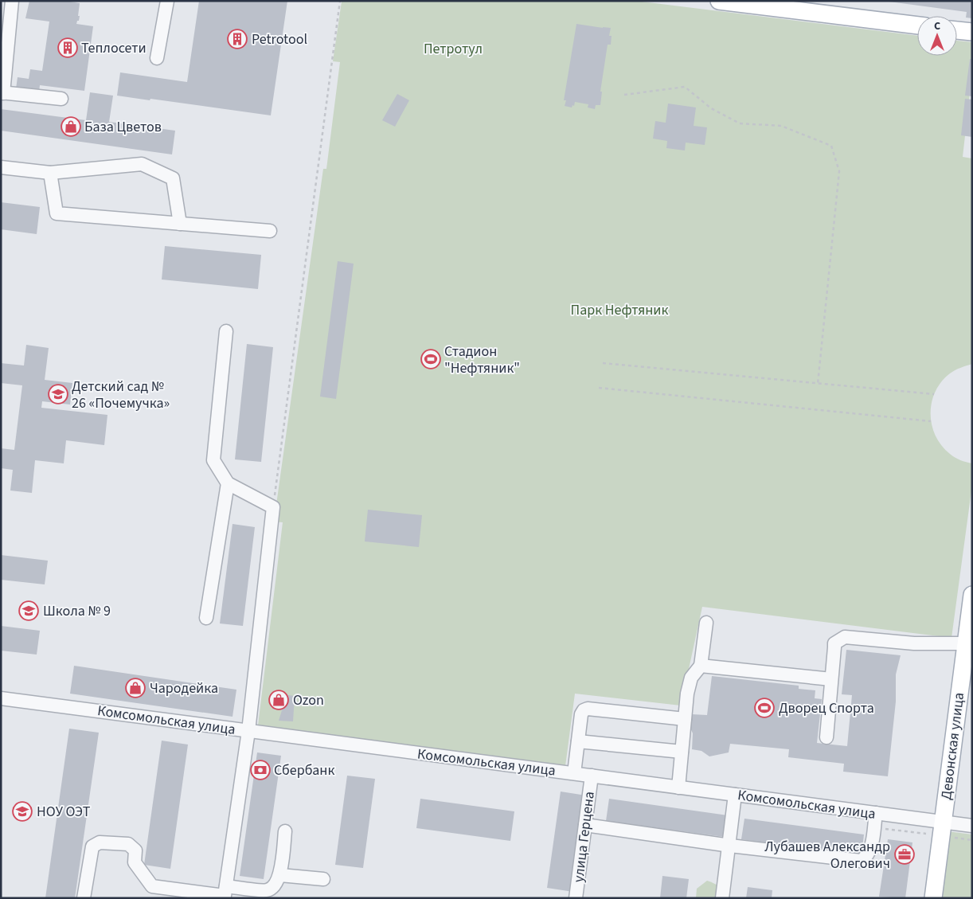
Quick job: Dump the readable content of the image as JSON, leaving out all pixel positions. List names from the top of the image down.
{
  "streets": {
    "main road": ["Девонская улица"],
    "street": ["Комсомольская улица", "улица Герцена"]
  },
  "crossings": [
    ["Комсомольская улица", "Девонская улица"],
    ["Комсомольская улица", "улица Герцена"]
  ],
  "parks": ["Петротул", "Парк Нефтяник"],
  "places": {
    "building": ["Petrotool", "Теплосети"],
    "shop": ["База Цветов", "Чародейка", "Ozon"],
    "sports": ["Стадион \"Нефтяник\"", "Дворец Спорта"],
    "school or university": ["Детский сад № 26 «Почемучка»", "Школа № 9", "НОУ ОЭТ"],
    "bank": ["Сбербанк"],
    "office": ["Лубашев Александр Олегович"]
  },
  "north": "top"
}
